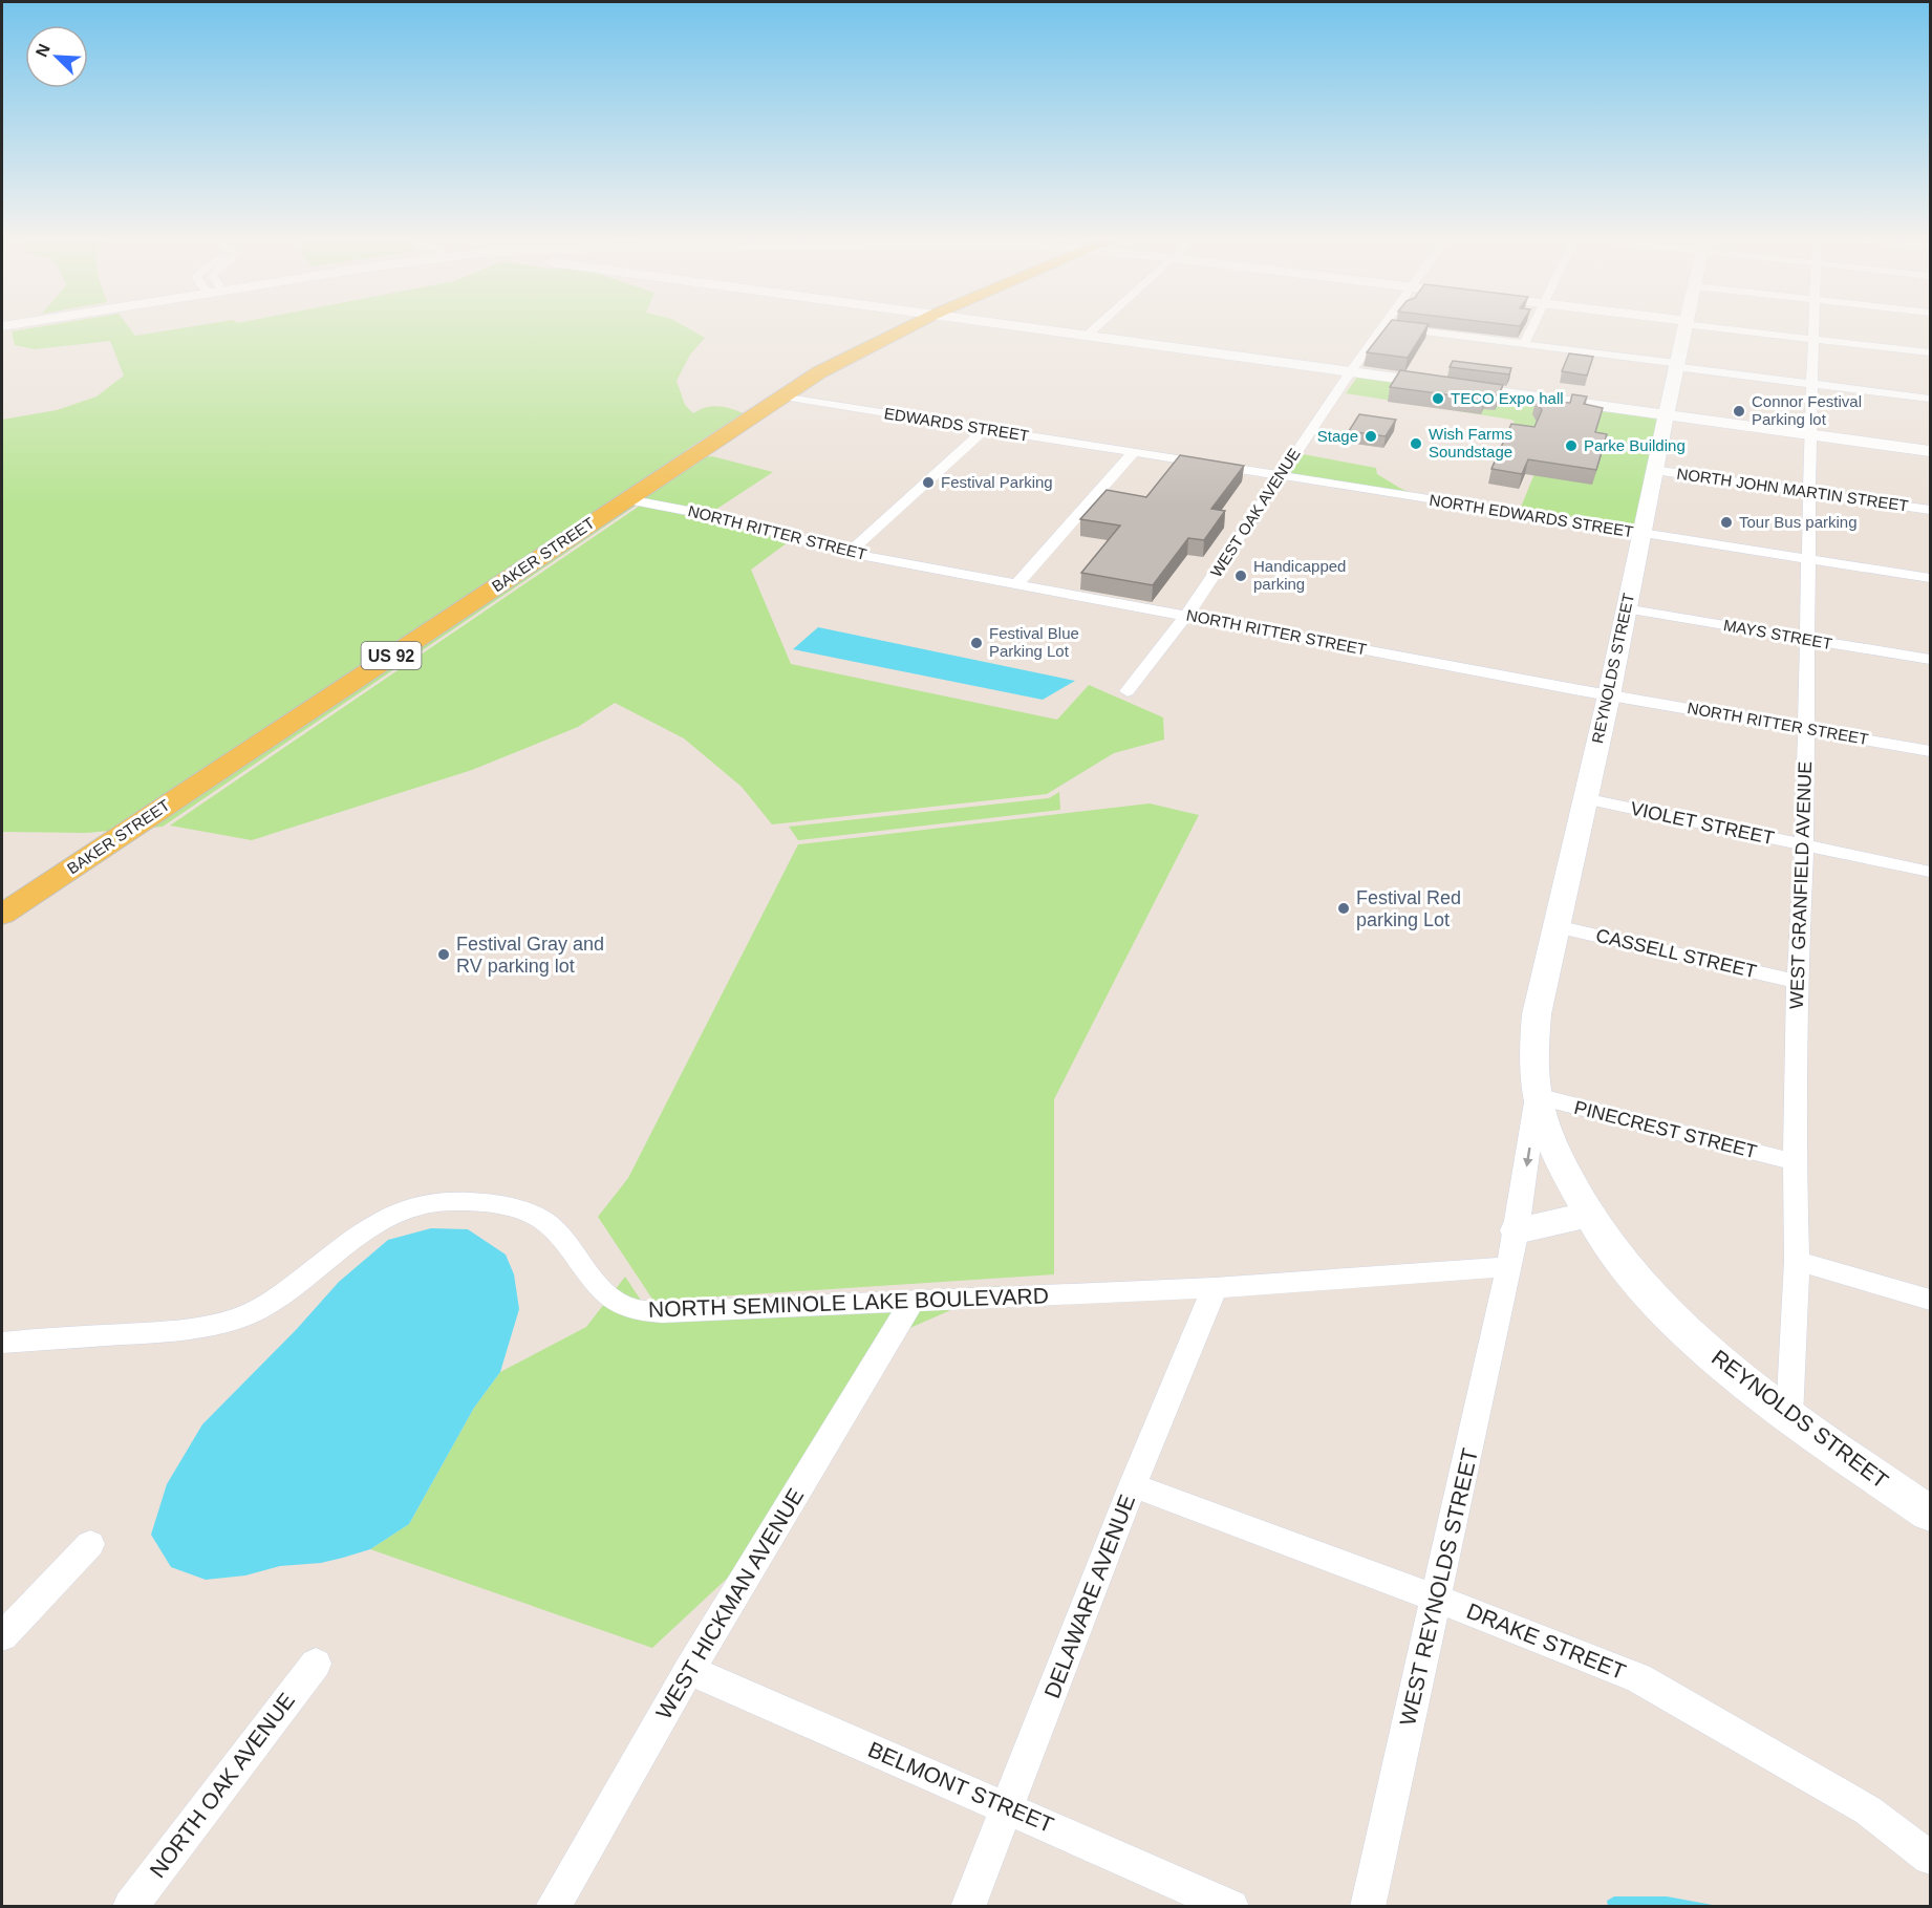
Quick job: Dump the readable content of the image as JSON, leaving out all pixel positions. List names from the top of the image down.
{
  "streets": {
    "main road": ["BAKER STREET", "US 92", "REYNOLDS STREET"],
    "street": [
      "EDWARDS STREET",
      "NORTH JOHN MARTIN STREET",
      "WEST OAK AVENUE",
      "NORTH EDWARDS STREET",
      "NORTH RITTER STREET",
      "MAYS STREET",
      "VIOLET STREET",
      "WEST GRANFIELD AVENUE",
      "CASSELL STREET",
      "PINECREST STREET",
      "NORTH SEMINOLE LAKE BOULEVARD",
      "WEST REYNOLDS STREET",
      "DELAWARE AVENUE",
      "WEST HICKMAN AVENUE",
      "DRAKE STREET",
      "NORTH OAK AVENUE",
      "BELMONT STREET"
    ]
  },
  "crossings": [
    ["EDWARDS STREET", "NORTH EDWARDS STREET"],
    ["EDWARDS STREET", "BAKER STREET"],
    ["NORTH JOHN MARTIN STREET", "REYNOLDS STREET"],
    ["NORTH JOHN MARTIN STREET", "WEST GRANFIELD AVENUE"],
    ["WEST OAK AVENUE", "NORTH EDWARDS STREET"],
    ["WEST OAK AVENUE", "NORTH RITTER STREET"],
    ["NORTH EDWARDS STREET", "REYNOLDS STREET"],
    ["NORTH EDWARDS STREET", "WEST GRANFIELD AVENUE"],
    ["NORTH RITTER STREET", "BAKER STREET"],
    ["NORTH RITTER STREET", "REYNOLDS STREET"],
    ["NORTH RITTER STREET", "WEST GRANFIELD AVENUE"],
    ["MAYS STREET", "REYNOLDS STREET"],
    ["MAYS STREET", "WEST GRANFIELD AVENUE"],
    ["REYNOLDS STREET", "VIOLET STREET"],
    ["REYNOLDS STREET", "WEST GRANFIELD AVENUE"],
    ["REYNOLDS STREET", "CASSELL STREET"],
    ["REYNOLDS STREET", "PINECREST STREET"],
    ["REYNOLDS STREET", "NORTH SEMINOLE LAKE BOULEVARD"],
    ["REYNOLDS STREET", "WEST REYNOLDS STREET"],
    ["VIOLET STREET", "WEST GRANFIELD AVENUE"],
    ["WEST GRANFIELD AVENUE", "CASSELL STREET"],
    ["WEST GRANFIELD AVENUE", "PINECREST STREET"],
    ["NORTH SEMINOLE LAKE BOULEVARD", "WEST REYNOLDS STREET"],
    ["NORTH SEMINOLE LAKE BOULEVARD", "DELAWARE AVENUE"],
    ["NORTH SEMINOLE LAKE BOULEVARD", "WEST HICKMAN AVENUE"],
    ["WEST REYNOLDS STREET", "DRAKE STREET"],
    ["DELAWARE AVENUE", "DRAKE STREET"],
    ["DELAWARE AVENUE", "BELMONT STREET"],
    ["WEST HICKMAN AVENUE", "BELMONT STREET"]
  ],
  "places": [
    "TECO Expo hall",
    "Connor Festival Parking lot",
    "Stage",
    "Wish Farms Soundstage",
    "Parke Building",
    "Festival Parking",
    "Tour Bus parking",
    "Handicapped parking",
    "Festival Blue Parking Lot",
    "Festival Red parking Lot",
    "Festival Gray and RV parking lot"
  ],
  "north": "top left"
}
